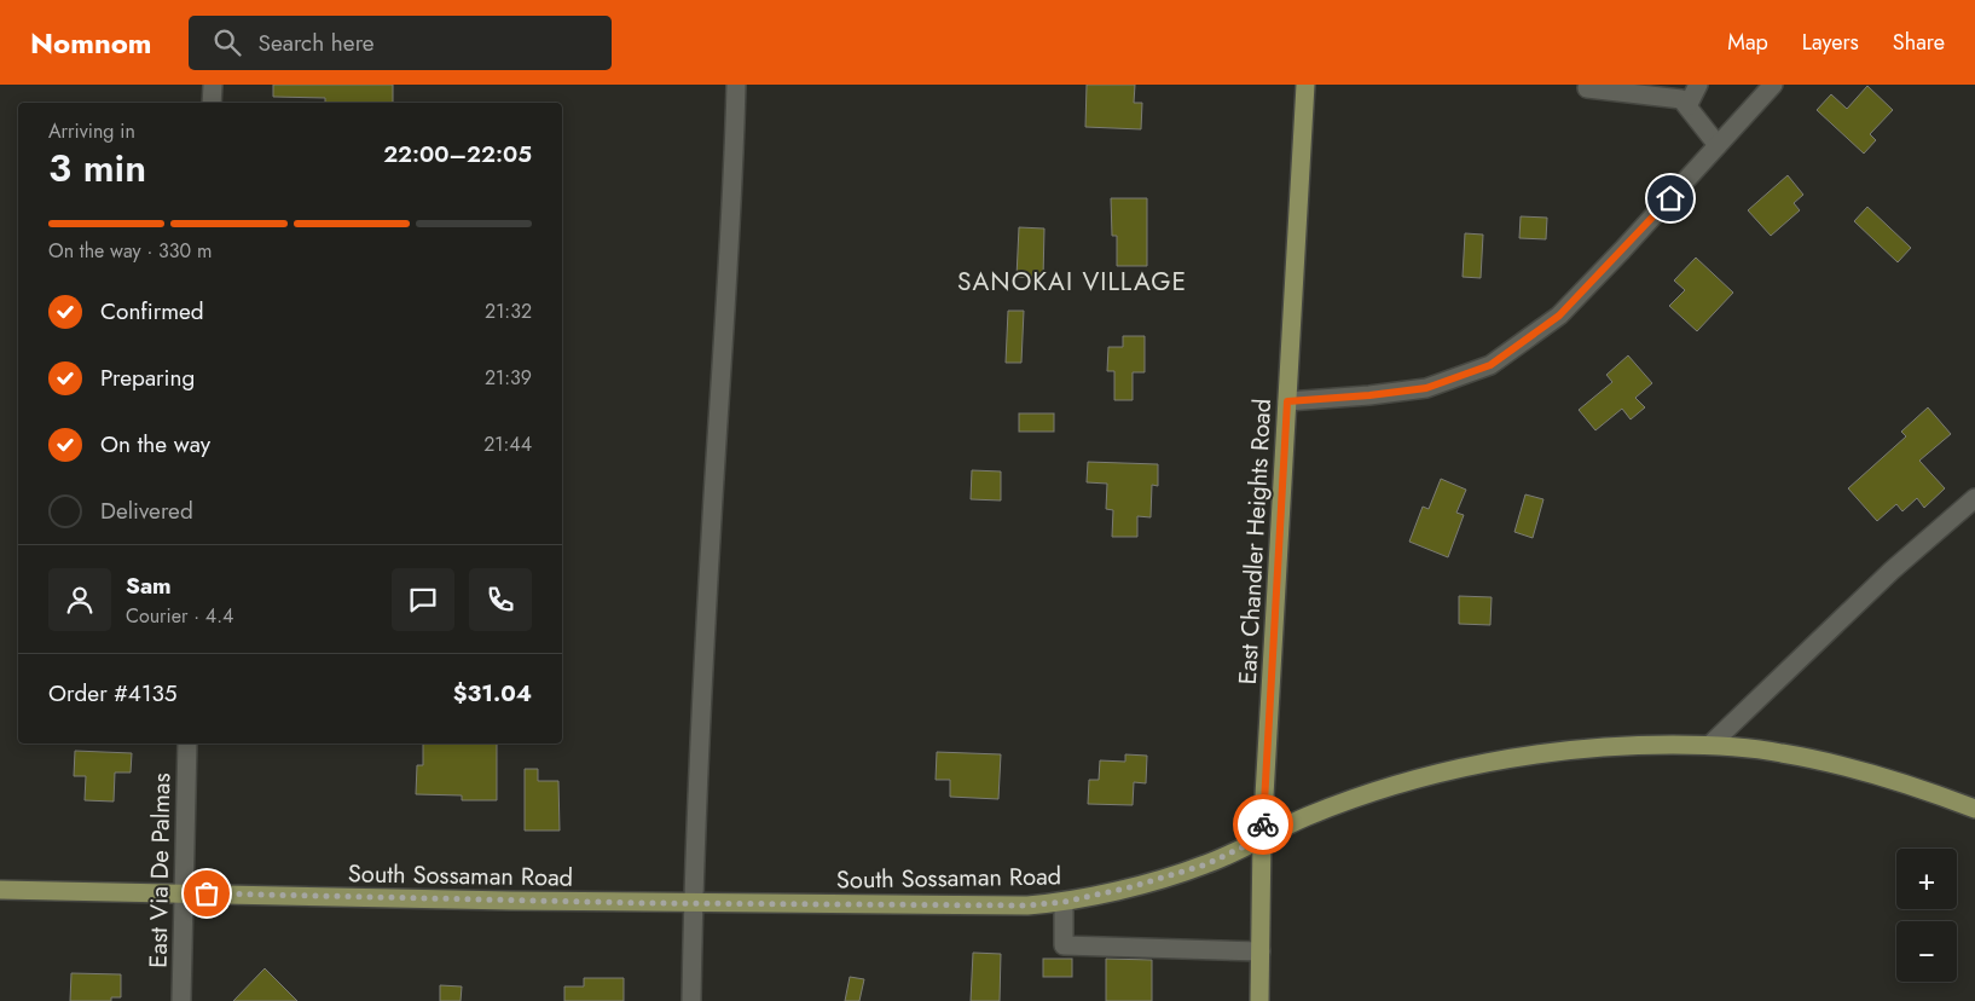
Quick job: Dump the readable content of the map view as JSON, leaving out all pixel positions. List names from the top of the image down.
{
  "streets": {
    "main road": ["East Chandler Heights Road", "South Sossaman Road"],
    "street": ["East Via De Palmas"]
  },
  "crossings": [
    ["East Chandler Heights Road", "South Sossaman Road"],
    ["East Via De Palmas", "South Sossaman Road"]
  ],
  "districts": ["SANOKAI VILLAGE"],
  "page": {
    "header": "Nomnom",
    "search": "Search here",
    "nav": ["Map", "Layers", "Share"],
    "heading": ["3 min", "Arriving in", "22:00–22:05"],
    "panel": [
      "Sam",
      "Courier · 4.4",
      "Order #4135",
      "$31.04"
    ],
    "bar": "On the way · 330 m",
    "list": [
      ["Confirmed", "21:32"],
      ["Preparing", "21:39"],
      ["On the way", "21:44"],
      "Delivered"
    ],
    "map_buttons": ["+", "−"]
  }
}
